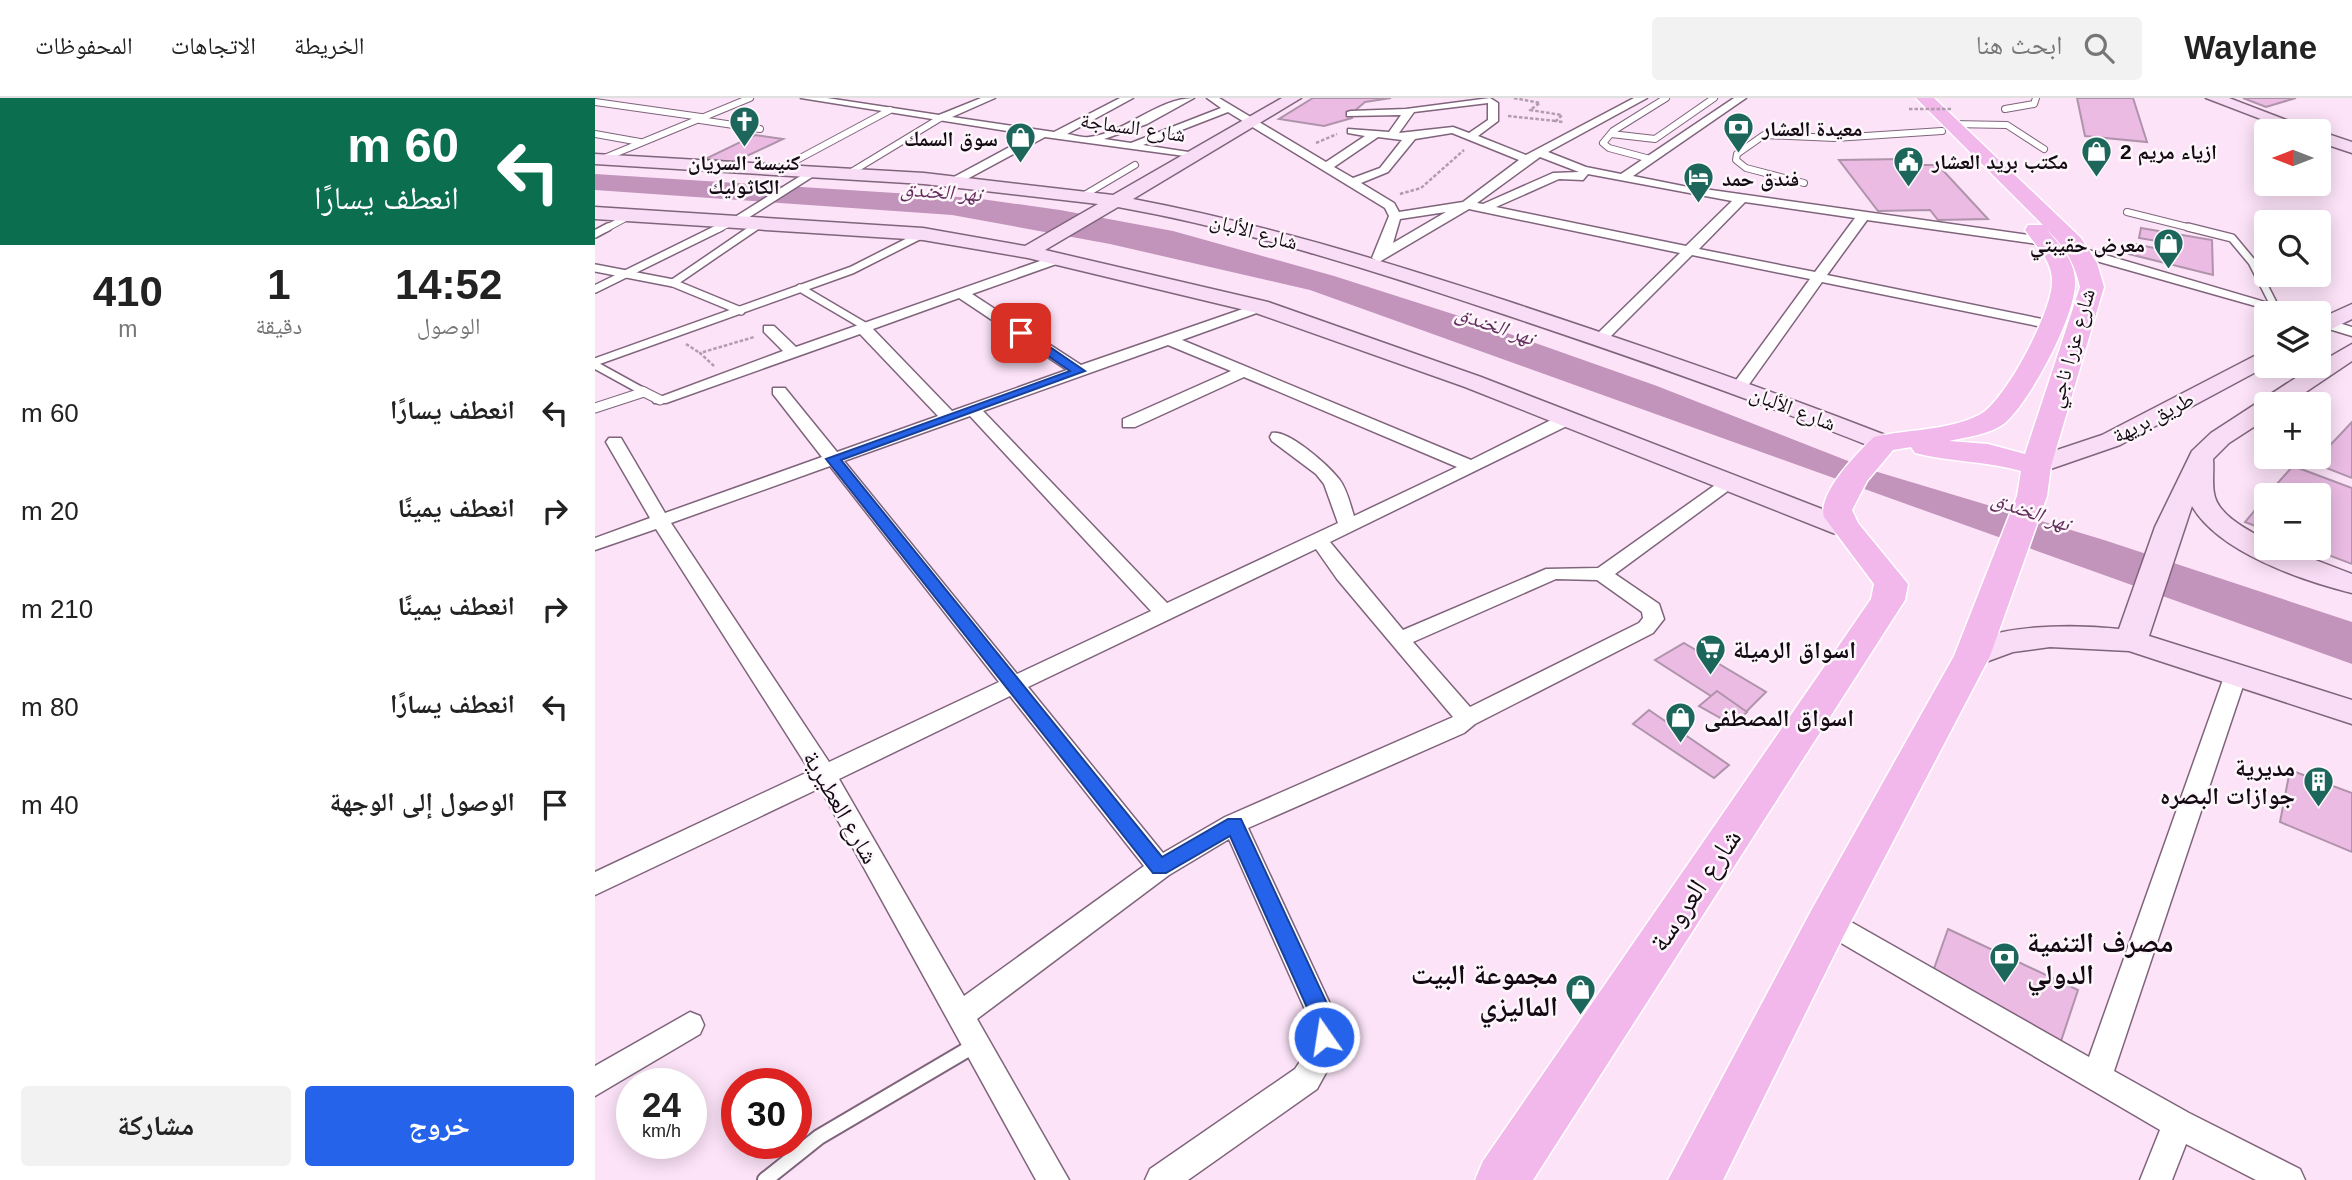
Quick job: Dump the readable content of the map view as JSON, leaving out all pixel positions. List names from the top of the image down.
{
  "streets": {
    "main road": [
      "شارع الألبان",
      "شارع عزرا ناجي",
      "طريق بريهة",
      "شارع العروسة"
    ],
    "street": ["شارع السماجة", "شارع العطيرية"]
  },
  "crossings": [
    ["شارع الألبان", "شارع عزرا ناجي"],
    ["شارع عزرا ناجي", "طريق بريهة"]
  ],
  "water": ["نهر الخندق"],
  "places": {
    "church": ["كنيسة السريان الكاثوليك"],
    "bank": ["معيدة العشار", "مصرف التنمية الدولي"],
    "shop": [
      "سوق السمك",
      "ازياء مريم 2",
      "معرض حقيبتي",
      "اسواق المصطفى",
      "مجموعة البيت الماليزي"
    ],
    "public building": ["مكتب بريد العشار"],
    "hotel": ["فندق حمد"],
    "supermarket": ["اسواق الرميلة"],
    "building": ["مديرية جوازات البصره"]
  },
  "north": "left",
  "page": {
    "header": "Waylane",
    "search": "ابحث هنا",
    "nav": ["الخريطة", "الاتجاهات", "المحفوظات"],
    "turn": ["60 m", "انعطف يسارًا"],
    "map_buttons": ["+", "−"],
    "eta": [
      "14:52",
      "الوصول",
      "1",
      "دقيقة",
      "410",
      "m"
    ],
    "list": [
      {
        "name": "انعطف يسارًا",
        "value": "60 m"
      },
      {
        "name": "انعطف يمينًا",
        "value": "20 m"
      },
      {
        "name": "انعطف يمينًا",
        "value": "210 m"
      },
      {
        "name": "انعطف يسارًا",
        "value": "80 m"
      },
      {
        "name": "الوصول إلى الوجهة",
        "value": "40 m"
      }
    ],
    "speed": "24 km/h",
    "limit": "30",
    "buttons": ["خروج", "مشاركة"]
  }
}
